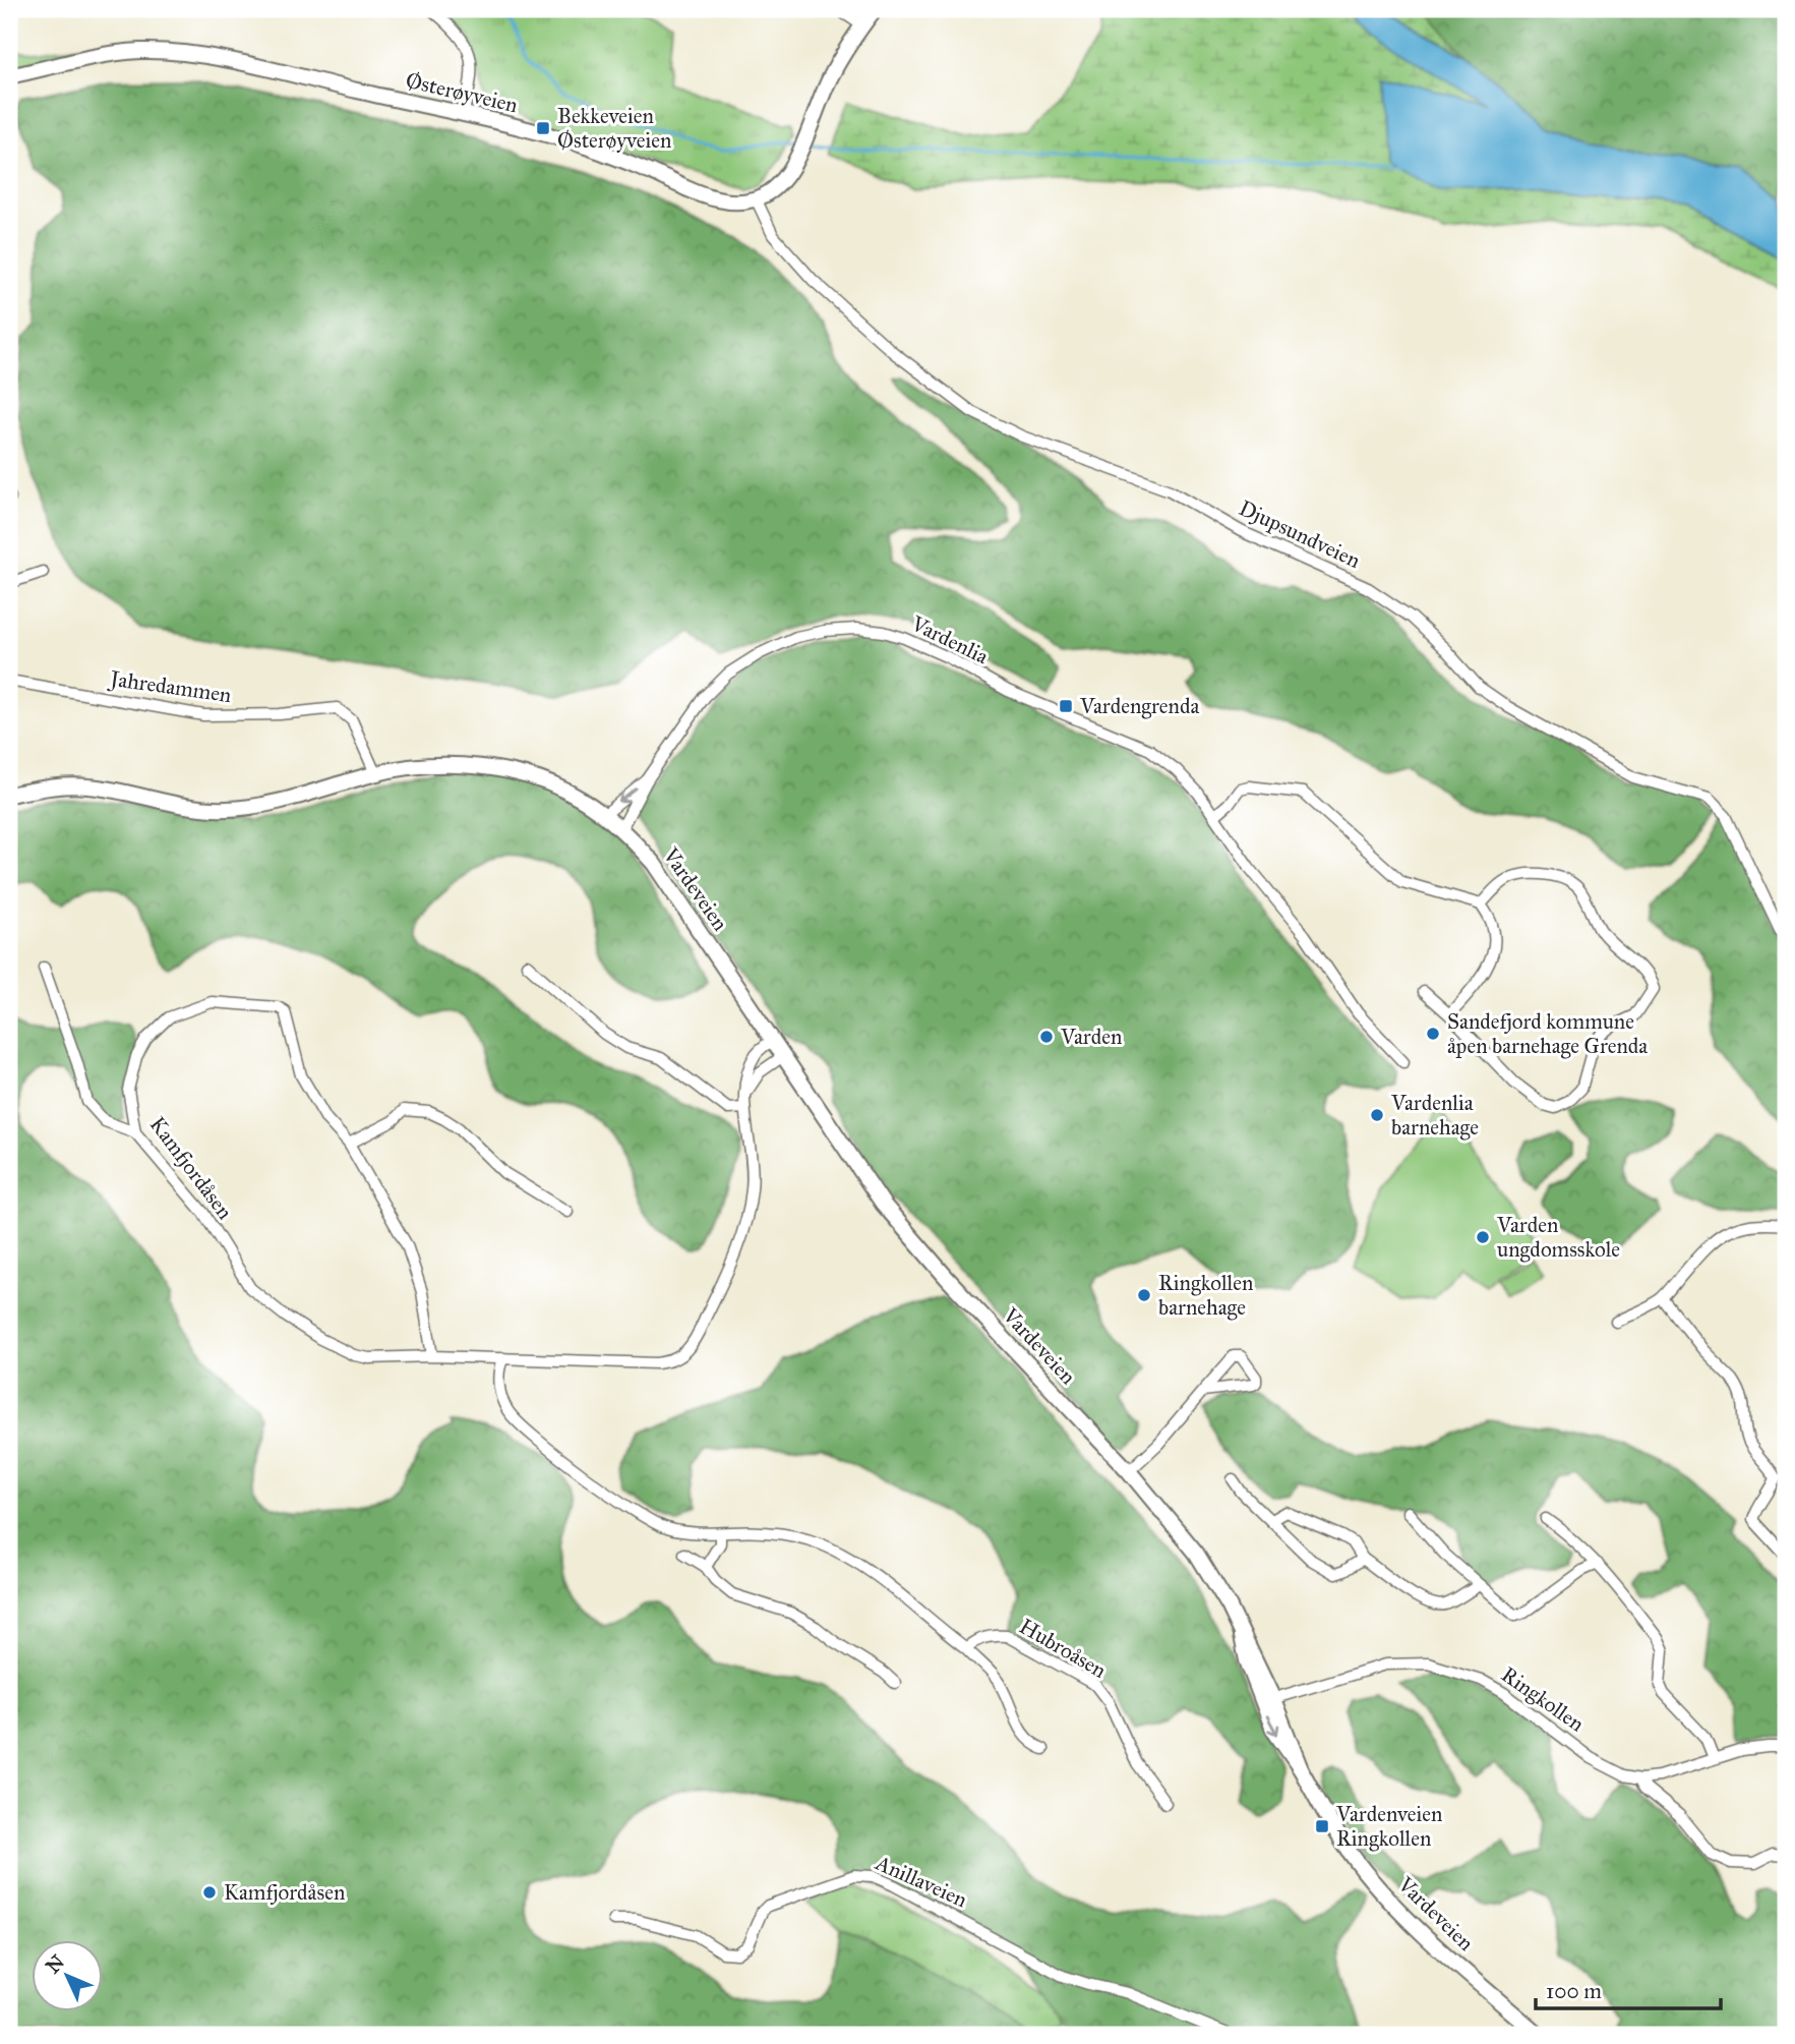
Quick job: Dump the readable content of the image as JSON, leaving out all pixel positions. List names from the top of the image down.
{
  "streets": {
    "street": [
      "Østerøyveien",
      "Djupsundveien",
      "Vardenlia",
      "Jahredammen",
      "Vardeveien",
      "Kamfjordåsen",
      "Hubroåsen",
      "Ringkollen",
      "Anillaveien"
    ]
  },
  "crossings": [
    ["Østerøyveien", "Djupsundveien"],
    ["Vardenlia", "Vardeveien"],
    ["Jahredammen", "Vardeveien"],
    ["Vardeveien", "Kamfjordåsen"],
    ["Vardeveien", "Ringkollen"]
  ],
  "places": {
    "transit": ["Bekkeveien Østerøyveien", "Vardengrenda", "Vardenveien Ringkollen"],
    "other": [
      "Sandefjord kommune åpen barnehage Grenda",
      "Varden",
      "Vardenlia barnehage",
      "Varden ungdomsskole",
      "Ringkollen barnehage",
      "Kamfjordåsen"
    ]
  },
  "scale_bar": "100 m",
  "north": "top left"
}
